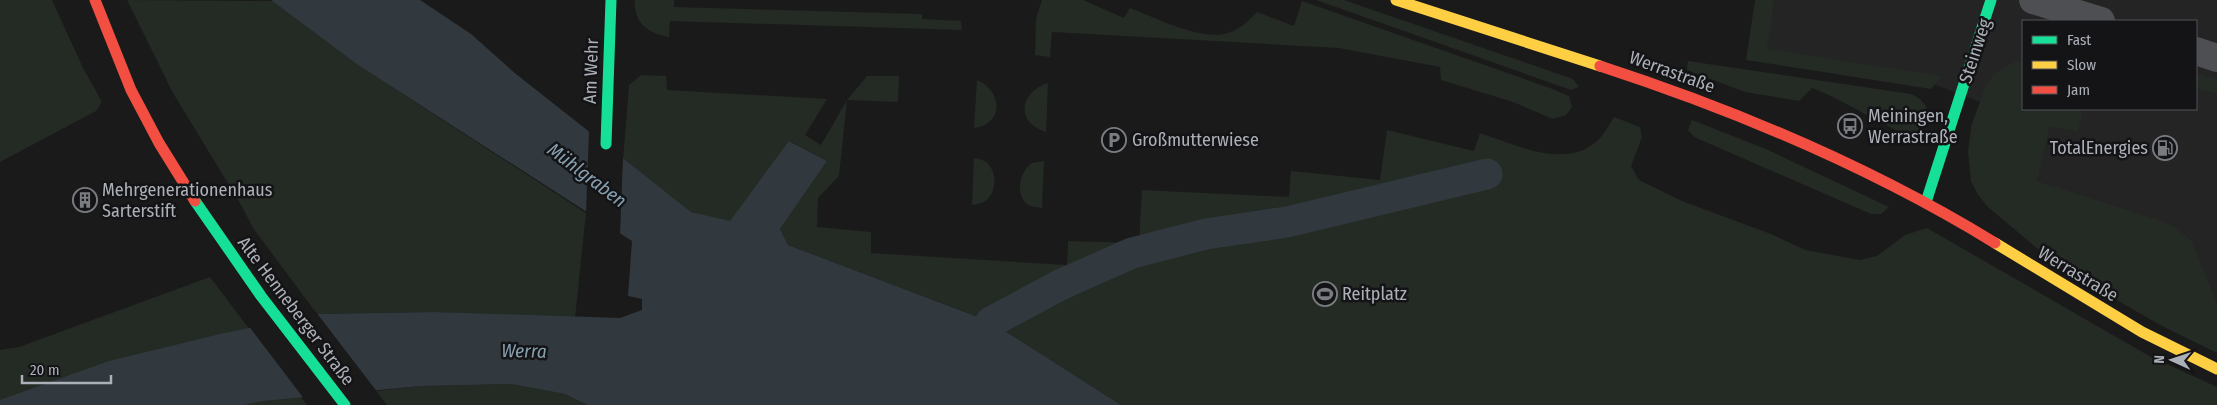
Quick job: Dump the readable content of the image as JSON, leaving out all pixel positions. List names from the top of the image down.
{
  "streets": {
    "street": [
      "Steinweg",
      "Am Wehr",
      "Werrastraße",
      "Alte Henneberger Straße"
    ]
  },
  "crossings": [
    ["Steinweg", "Werrastraße"]
  ],
  "water": ["Mühlgraben", "Werra"],
  "places": {
    "bus stop": ["Meiningen, Werrastraße"],
    "parking": ["Großmutterwiese"],
    "fuel station": ["TotalEnergies"],
    "building": ["Mehrgenerationenhaus Sarterstift"],
    "sports": ["Reitplatz"]
  },
  "legend": ["Fast", "Slow", "Jam"],
  "scale_bar": "20 m",
  "north": "left"
}
